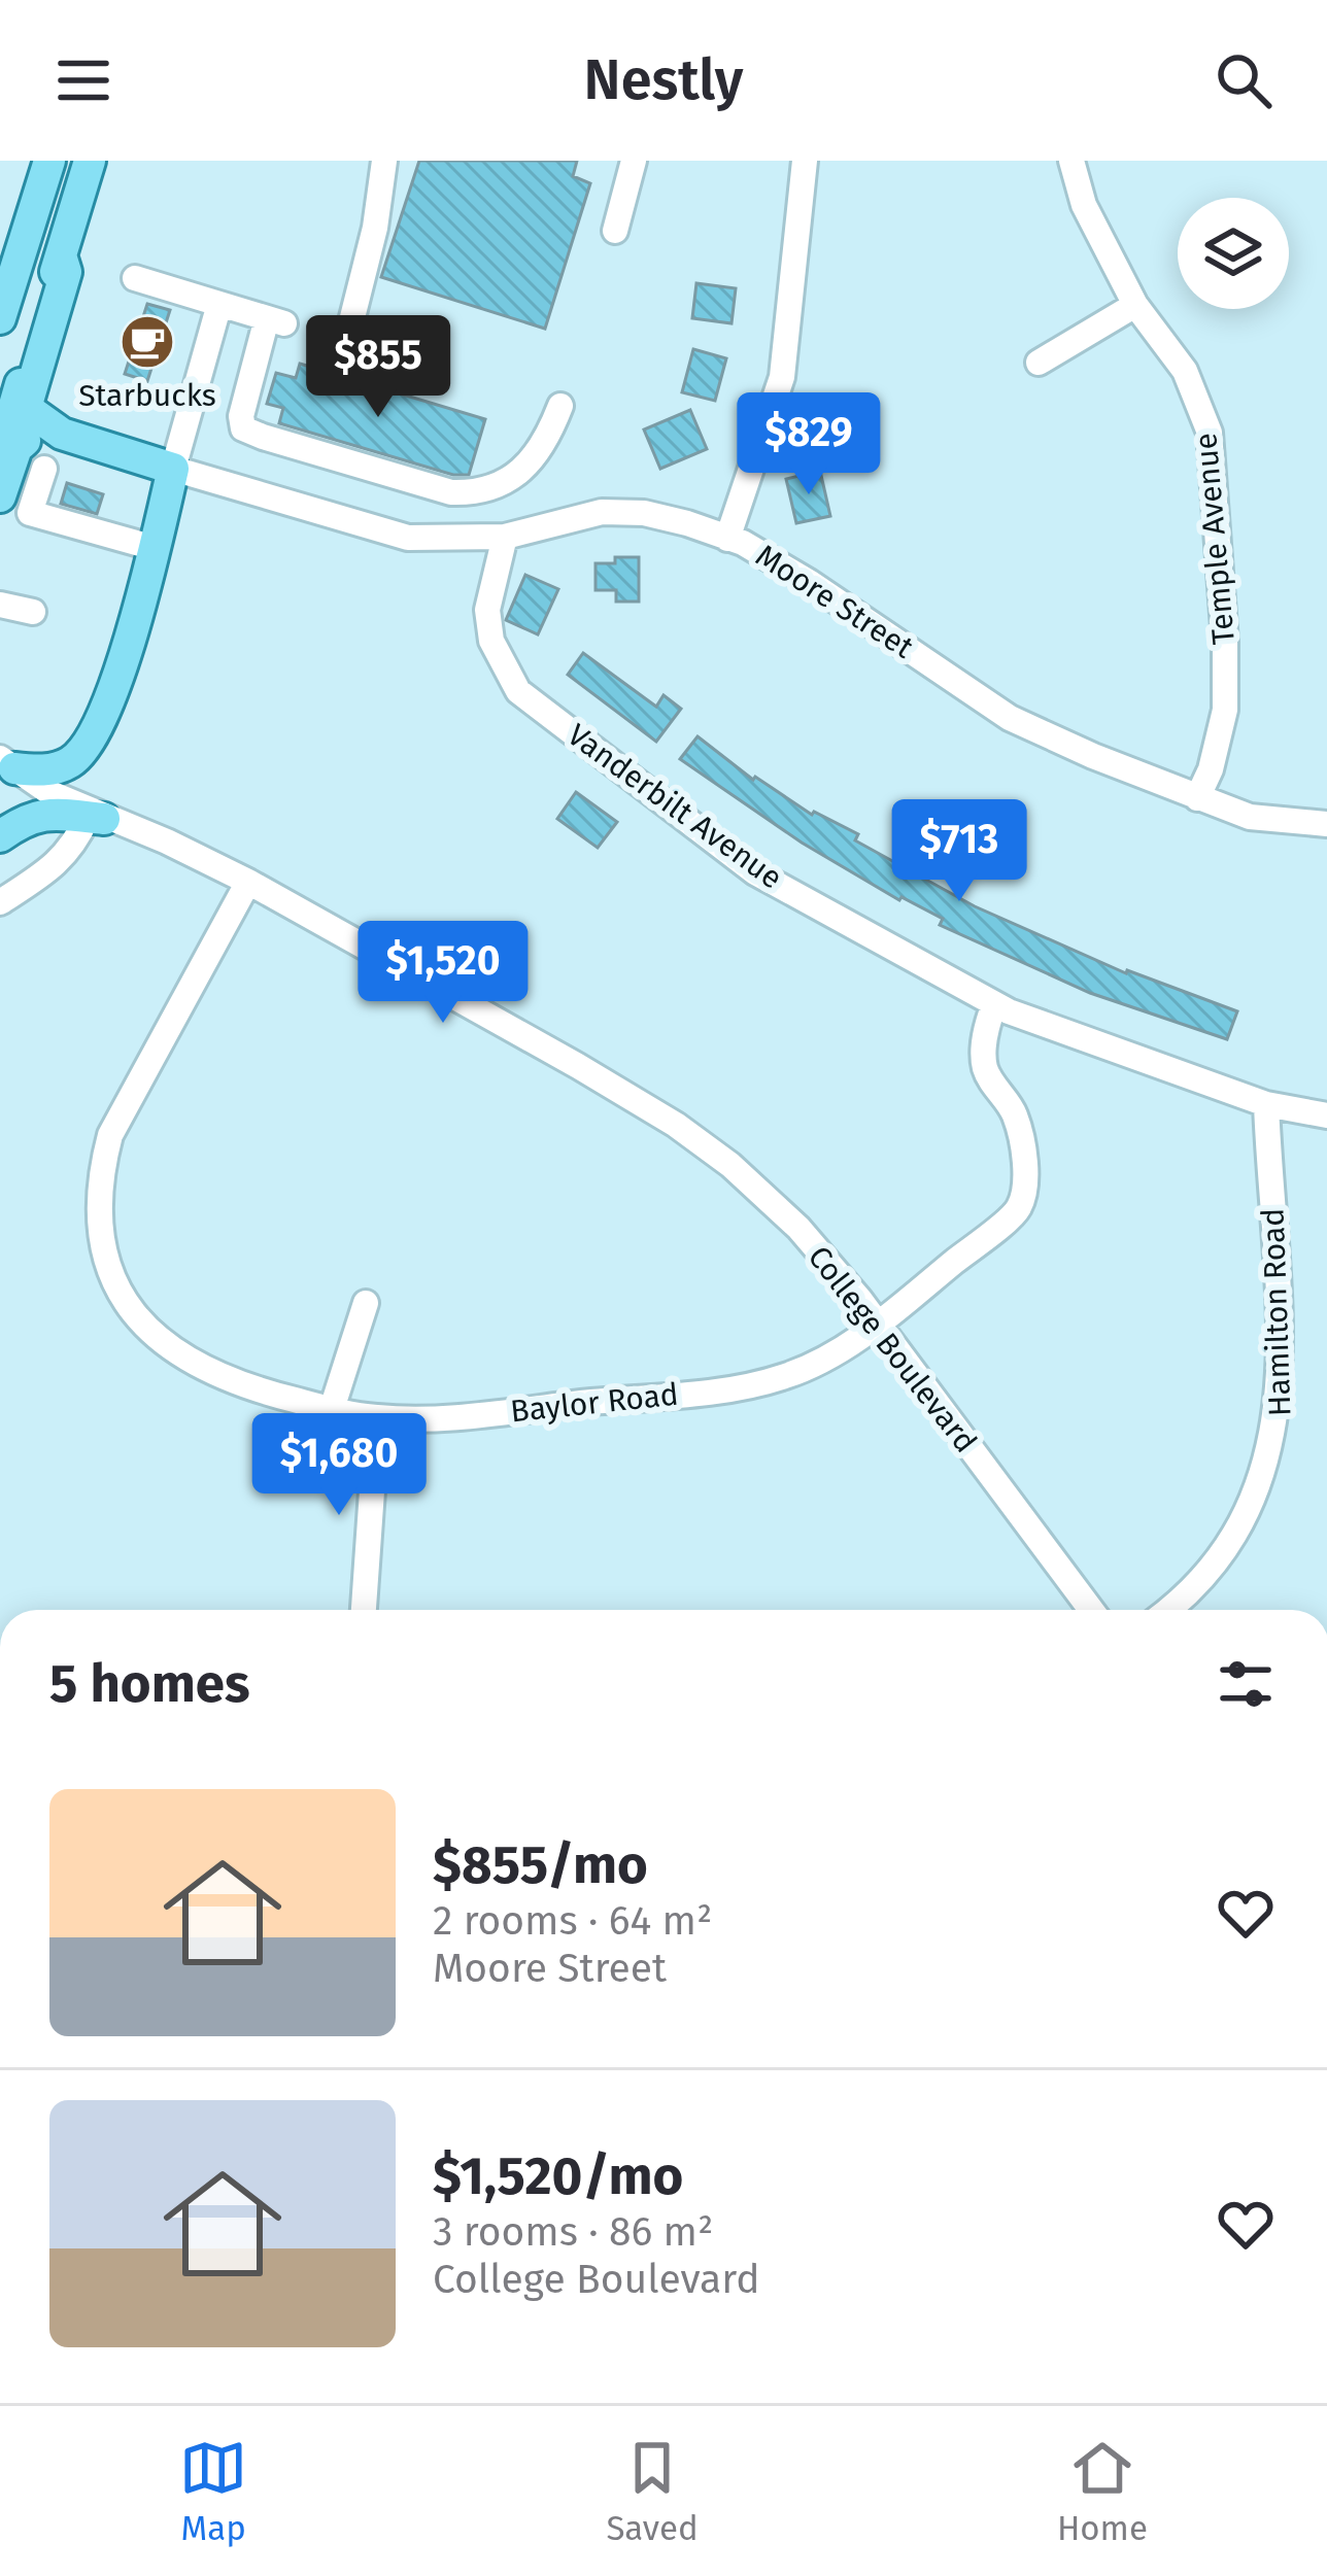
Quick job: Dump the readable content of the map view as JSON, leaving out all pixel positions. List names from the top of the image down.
{
  "streets": {
    "street": [
      "Temple Avenue",
      "Moore Street",
      "Vanderbilt Avenue",
      "Hamilton Road",
      "College Boulevard",
      "Baylor Road"
    ]
  },
  "crossings": [
    ["Temple Avenue", "Moore Street"],
    ["Moore Street", "Vanderbilt Avenue"],
    ["Vanderbilt Avenue", "Hamilton Road"],
    ["Vanderbilt Avenue", "Baylor Road"],
    ["College Boulevard", "Baylor Road"]
  ],
  "places": {
    "cafe": ["Starbucks"]
  },
  "page": {
    "header": "Nestly",
    "price": [
      "$855",
      "$829",
      "$713",
      "$1,520",
      "$1,680"
    ],
    "heading": "5 homes",
    "list": [
      {
        "name": "$855/mo",
        "note": "2 rooms · 64 m² · Moore Street"
      },
      {
        "name": "$1,520/mo",
        "note": "3 rooms · 86 m² · College Boulevard"
      }
    ],
    "tabs": ["Map", "Saved", "Home"]
  }
}
